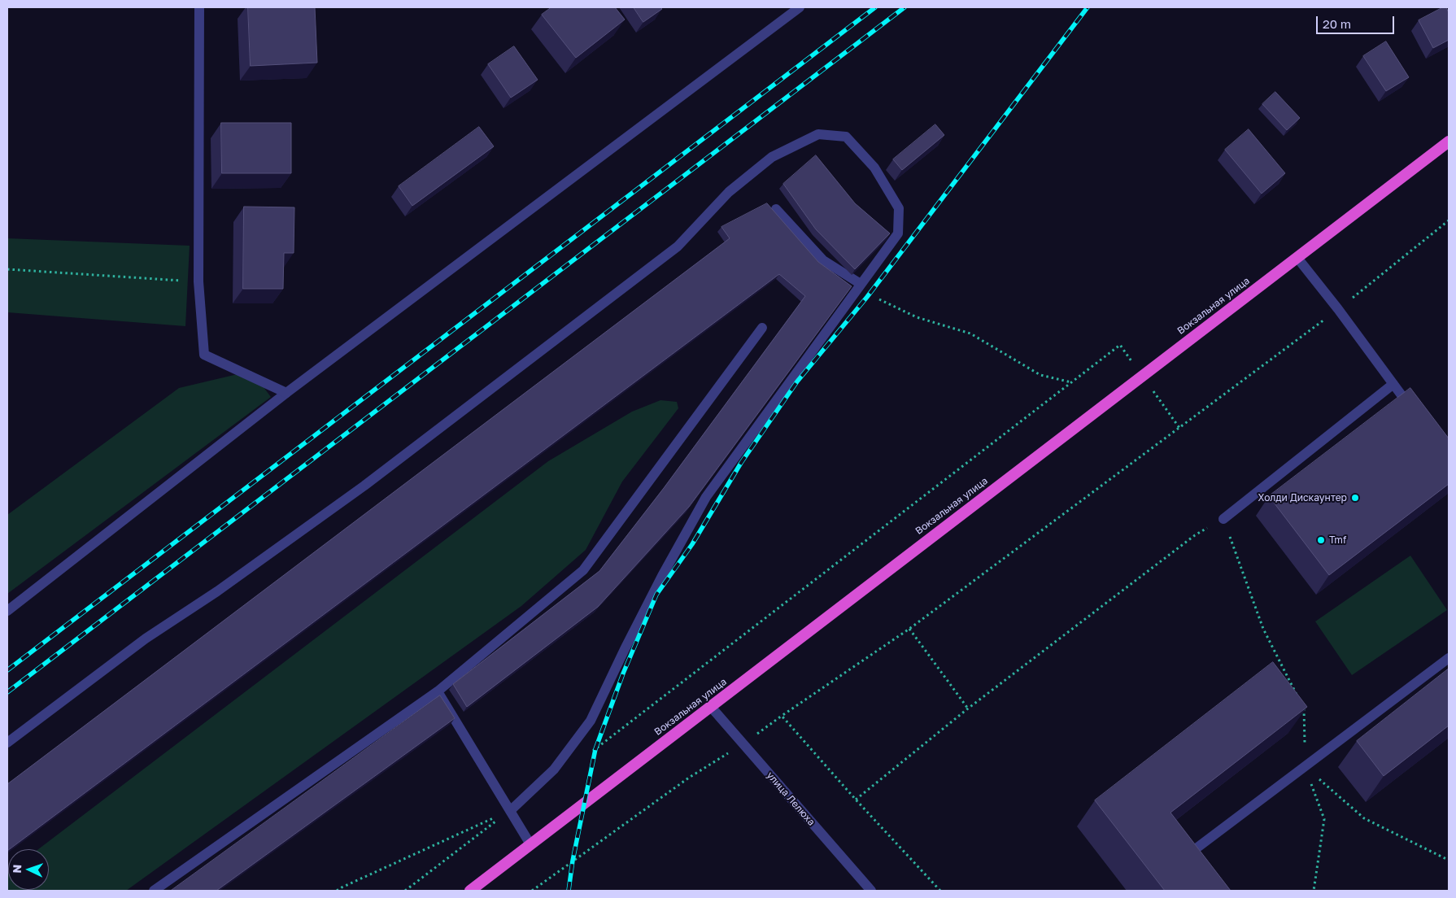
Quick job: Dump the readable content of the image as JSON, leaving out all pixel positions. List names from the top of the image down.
{
  "streets": {
    "highway": ["Вокзальная улица"],
    "street": ["улица Лелюха"]
  },
  "crossings": [
    ["Вокзальная улица", "улица Лелюха"]
  ],
  "places": ["Холди Дискаунтер", "Tmf"],
  "scale_bar": "20 m",
  "north": "left"
}
